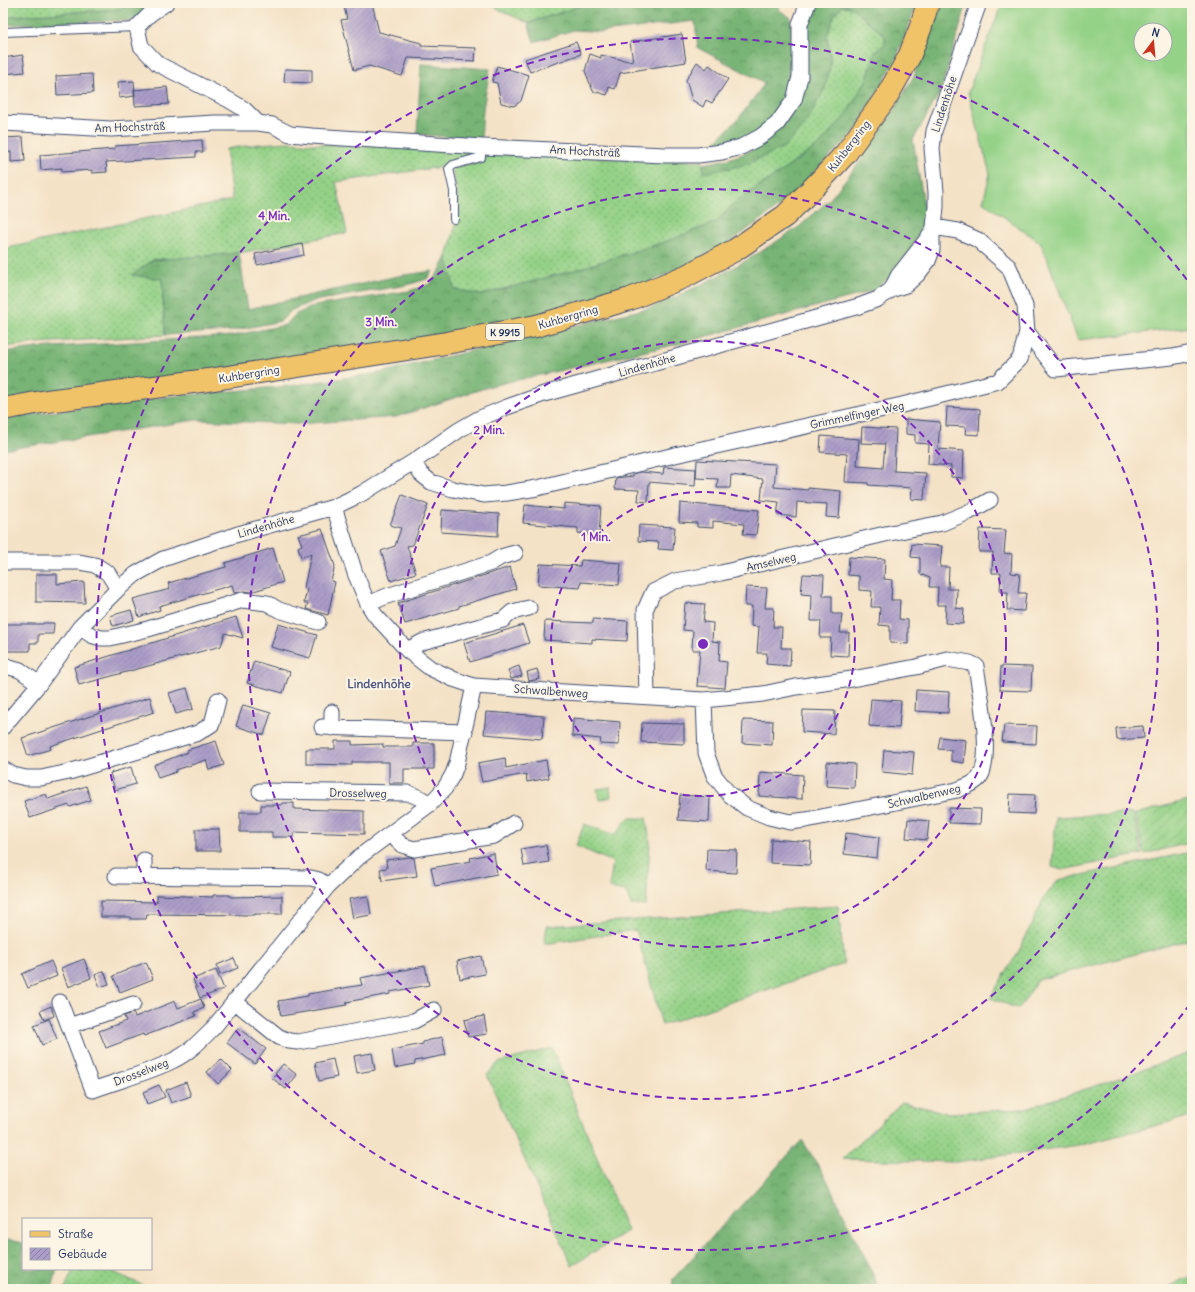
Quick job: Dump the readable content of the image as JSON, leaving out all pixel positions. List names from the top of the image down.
{
  "streets": {
    "main road": ["Kuhbergring", "K 9915"],
    "street": [
      "Lindenhöhe",
      "Am Hochsträß",
      "Grimmelfinger Weg",
      "Amselweg",
      "Schwalbenweg",
      "Drosselweg"
    ]
  },
  "crossings": [
    ["Lindenhöhe", "Grimmelfinger Weg"],
    ["Lindenhöhe", "Schwalbenweg"],
    ["Amselweg", "Schwalbenweg"],
    ["Schwalbenweg", "Drosselweg"]
  ],
  "districts": ["Lindenhöhe"],
  "legend": ["Straße", "Gebäude"],
  "north": "top",
  "rings": [
    "4 Min.",
    "3 Min.",
    "2 Min.",
    "1 Min."
  ]
}
